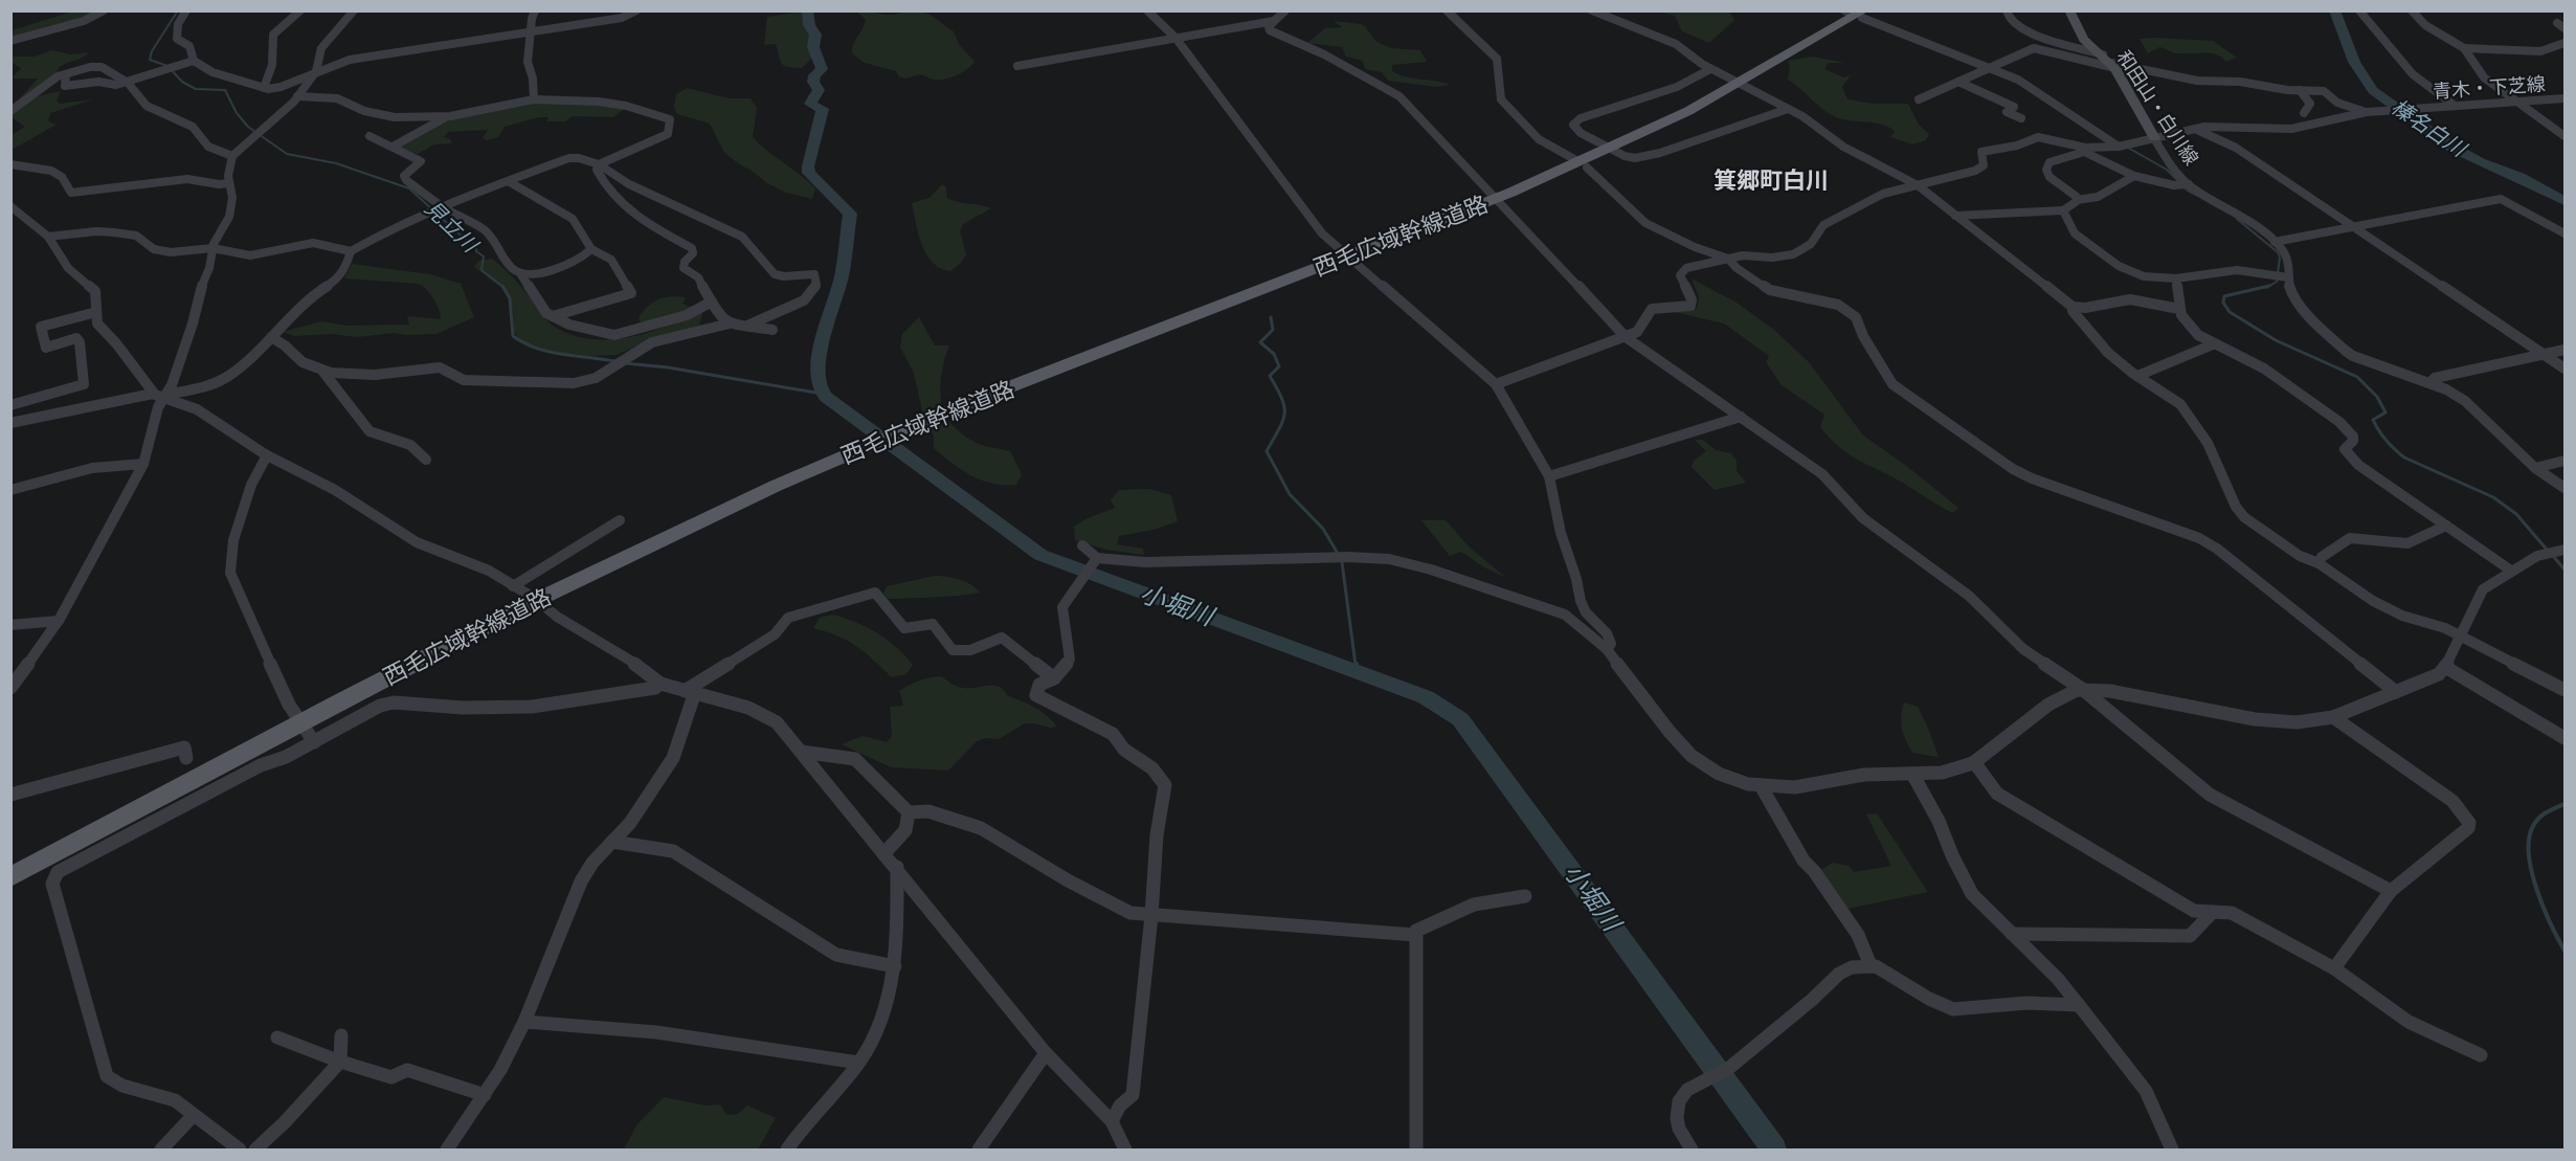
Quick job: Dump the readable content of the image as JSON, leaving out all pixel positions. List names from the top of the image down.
{
  "streets": {
    "main road": ["西毛広域幹線道路"],
    "street": ["青木・下芝線", "和田山・白川線"]
  },
  "crossings": [
    ["青木・下芝線", "和田山・白川線"]
  ],
  "districts": ["箕郷町白川"],
  "water": ["榛名白川", "見立川", "小堀川"]
}
